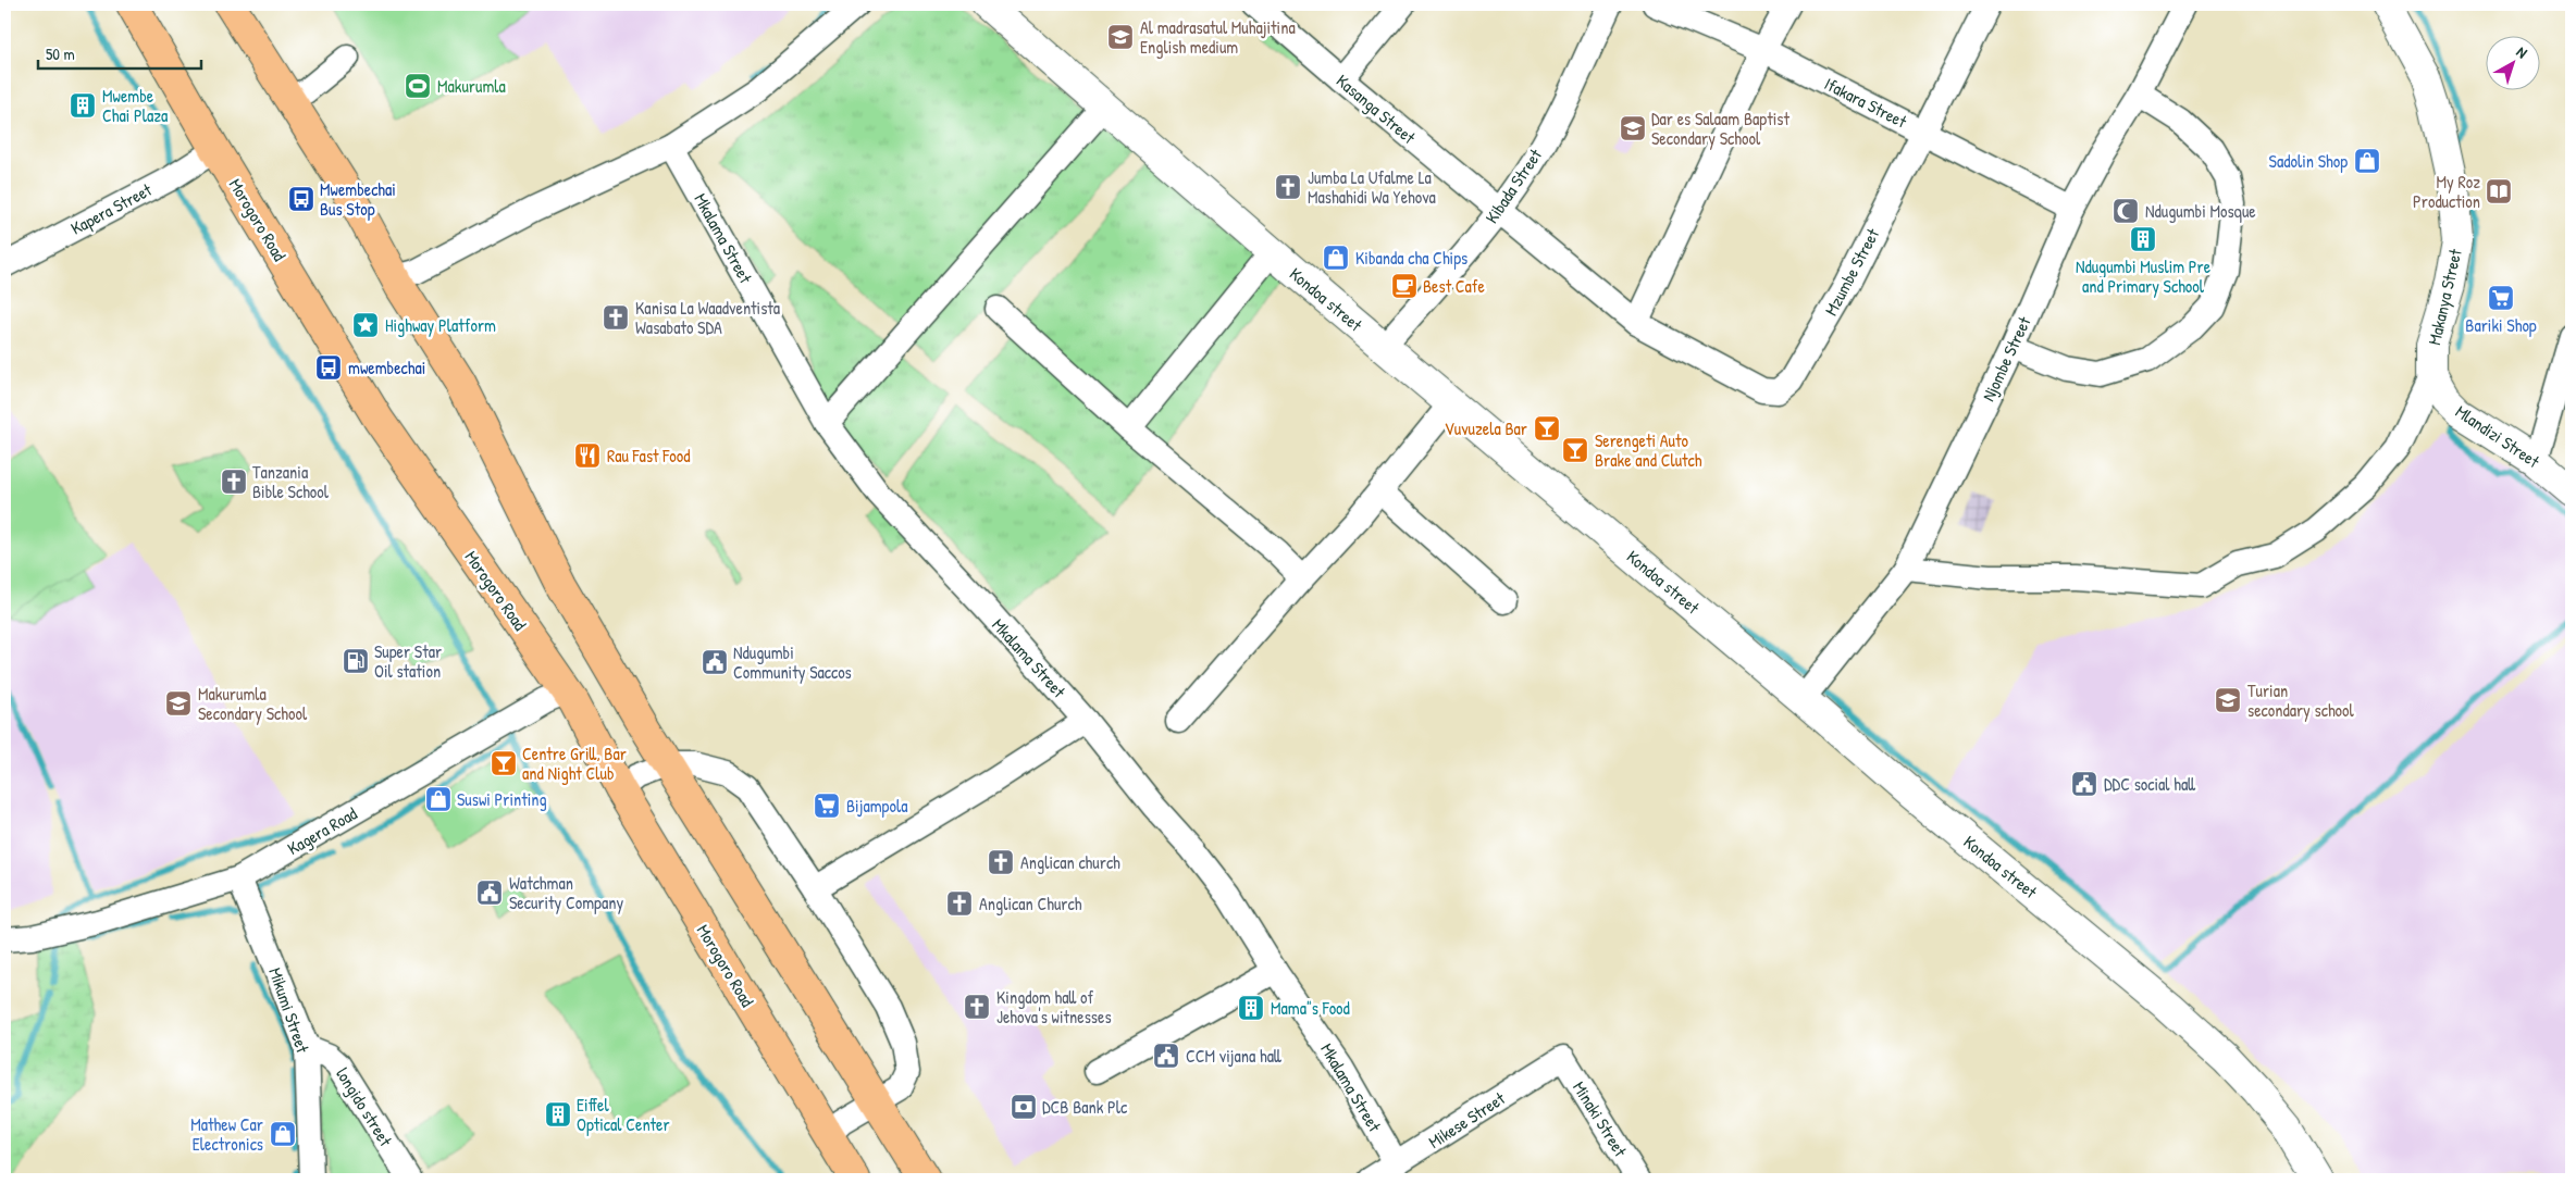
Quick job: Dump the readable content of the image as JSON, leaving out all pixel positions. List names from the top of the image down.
{
  "streets": {
    "highway": ["Morogoro Road"],
    "street": [
      "Ifakara Street",
      "Kasanga Street",
      "Kibada Street",
      "Kapera Street",
      "Mkalama Street",
      "Mzumbe Street",
      "Makanya Street",
      "Kondoa street",
      "Njombe Street",
      "Mlandizi Street",
      "Kagera Road",
      "Mikumi Street",
      "longido street",
      "Minaki Street",
      "Mikese Street"
    ]
  },
  "crossings": [
    ["Ifakara Street", "Mzumbe Street"],
    ["Ifakara Street", "Njombe Street"],
    ["Kasanga Street", "Kibada Street"],
    ["Kasanga Street", "Mzumbe Street"],
    ["Kibada Street", "Mzumbe Street"],
    ["Kibada Street", "Kondoa street"],
    ["Kapera Street", "Morogoro Road"],
    ["Morogoro Road", "Kagera Road"],
    ["Mkalama Street", "Mikese Street"],
    ["Makanya Street", "Mlandizi Street"],
    ["Kondoa street", "Njombe Street"],
    ["Kagera Road", "Mikumi Street"],
    ["Mikumi Street", "longido street"],
    ["Minaki Street", "Mikese Street"]
  ],
  "places": {
    "school or university": [
      "Al madrasatul Muhajitina English medium",
      "Dar es Salaam Baptist Secondary School",
      "Turian secondary school",
      "Makurumla Secondary School"
    ],
    "sports": ["Makurumla"],
    "building": [
      "Mwembe Chai Plaza",
      "Ndugumbi Muslim Pre and Primary School",
      "Mama\"s Food",
      "Eiffel Optical Center"
    ],
    "shop": [
      "Sadolin Shop",
      "Kibanda cha Chips",
      "Suswi Printing",
      "Mathew Car Electronics"
    ],
    "church": [
      "Jumba La Ufalme La Mashahidi Wa Yehova",
      "Kanisa La Waadventista Wasabato SDA",
      "Tanzania Bible School",
      "Anglican church",
      "Anglican Church",
      "Kingdom hall of Jehova's witnesses"
    ],
    "library": ["My Roz Production"],
    "bus stop": ["Mwembechai Bus Stop", "mwembechai"],
    "mosque": ["Ndugumbi Mosque"],
    "cafe": ["Best Cafe"],
    "supermarket": ["Bariki Shop", "Bijampola"],
    "place": ["Highway Platform"],
    "bar": ["Vuvuzela Bar", "Serengeti Auto Brake and Clutch", "Centre Grill, Bar and Night Club"],
    "restaurant": ["Rau Fast Food"],
    "fuel station": ["Super Star Oil station"],
    "public building": [
      "Ndugumbi Community Saccos",
      "DDC social hall",
      "Watchman Security Company",
      "CCM vijana hall"
    ],
    "bank": ["DCB Bank Plc"]
  },
  "scale_bar": "50 m",
  "north": "top right"
}
